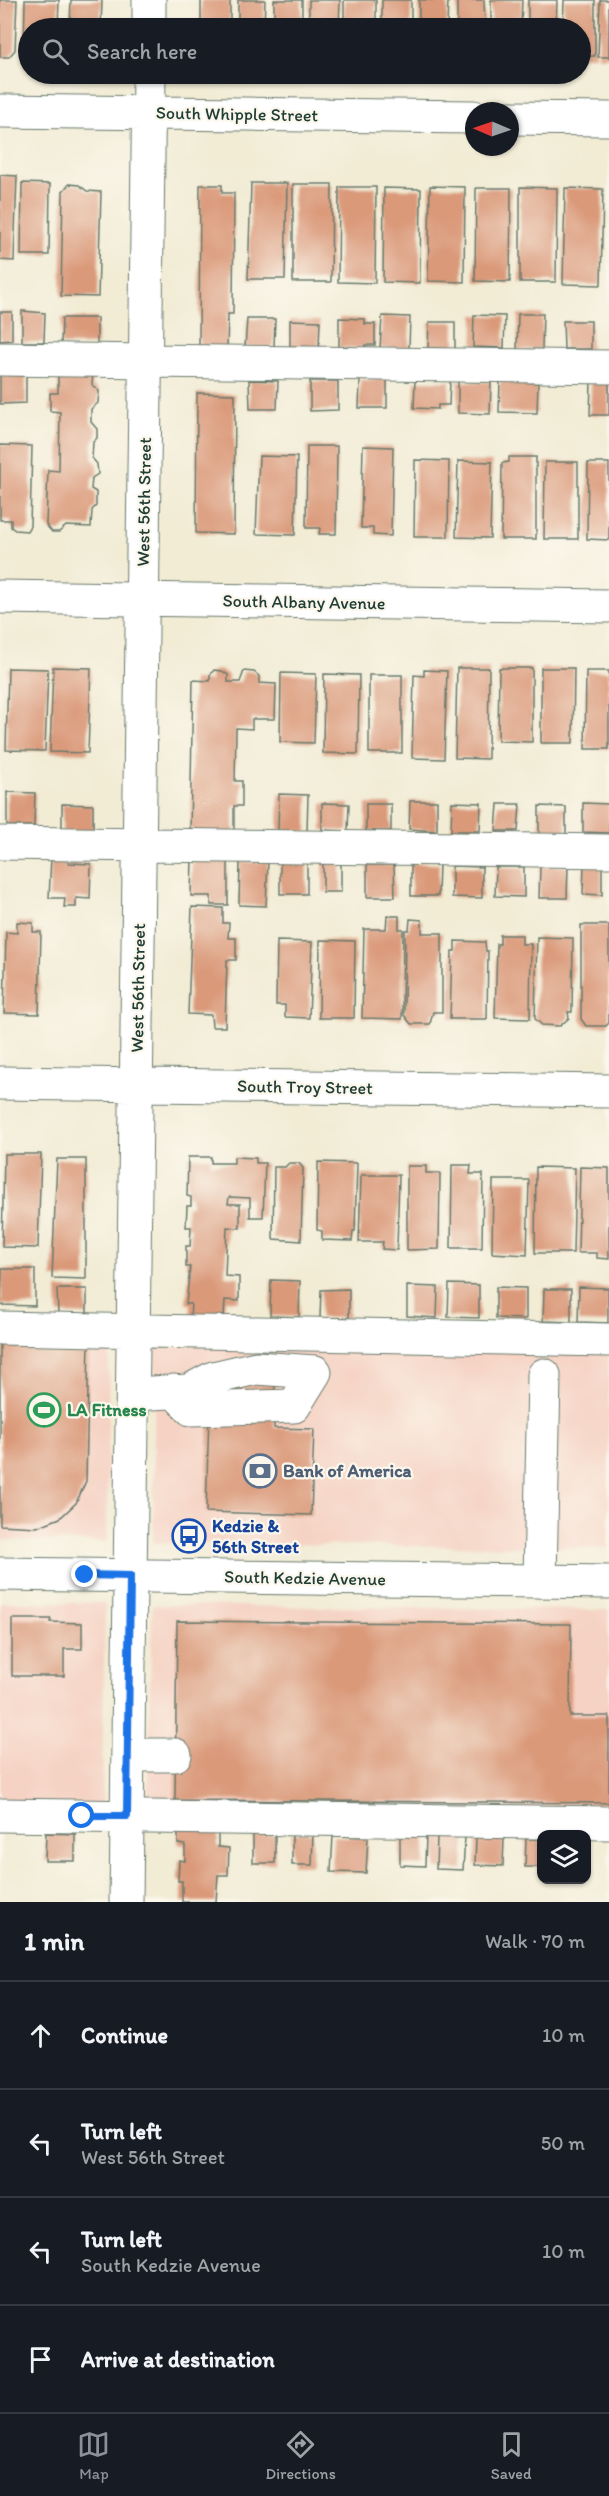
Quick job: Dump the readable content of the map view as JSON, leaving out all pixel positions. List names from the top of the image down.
{
  "streets": {
    "street": [
      "South Whipple Street",
      "West 56th Street",
      "South Albany Avenue",
      "South Troy Street",
      "South Kedzie Avenue"
    ]
  },
  "crossings": [
    ["South Whipple Street", "West 56th Street"],
    ["West 56th Street", "South Albany Avenue"],
    ["West 56th Street", "South Troy Street"],
    ["West 56th Street", "South Kedzie Avenue"]
  ],
  "places": {
    "sports": ["LA Fitness"],
    "bank": ["Bank of America"],
    "bus stop": ["Kedzie & 56th Street"]
  },
  "north": "left",
  "page": {
    "search": "Search here",
    "heading": ["1 min", "Walk · 70 m"],
    "list": [
      ["Continue", "10 m"],
      ["Turn left", "West 56th Street", "50 m"],
      ["Turn left", "South Kedzie Avenue", "10 m"],
      "Arrive at destination"
    ],
    "nav": ["Map", "Directions", "Saved"]
  }
}
